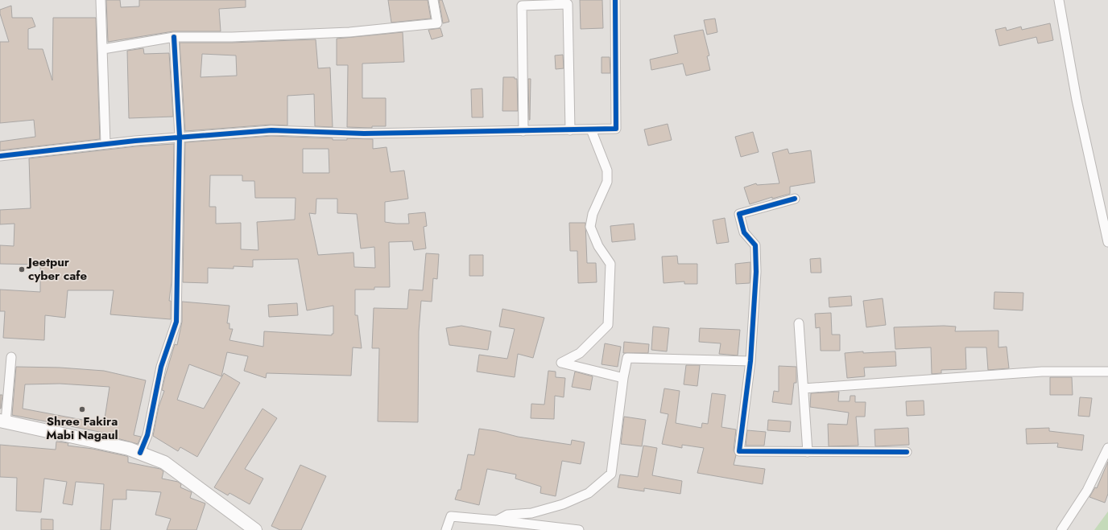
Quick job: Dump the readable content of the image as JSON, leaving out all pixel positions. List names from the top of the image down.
{
  "places": ["Jeetpur cyber cafe", "Shree Fakira Mabi Nagaul"]
}
